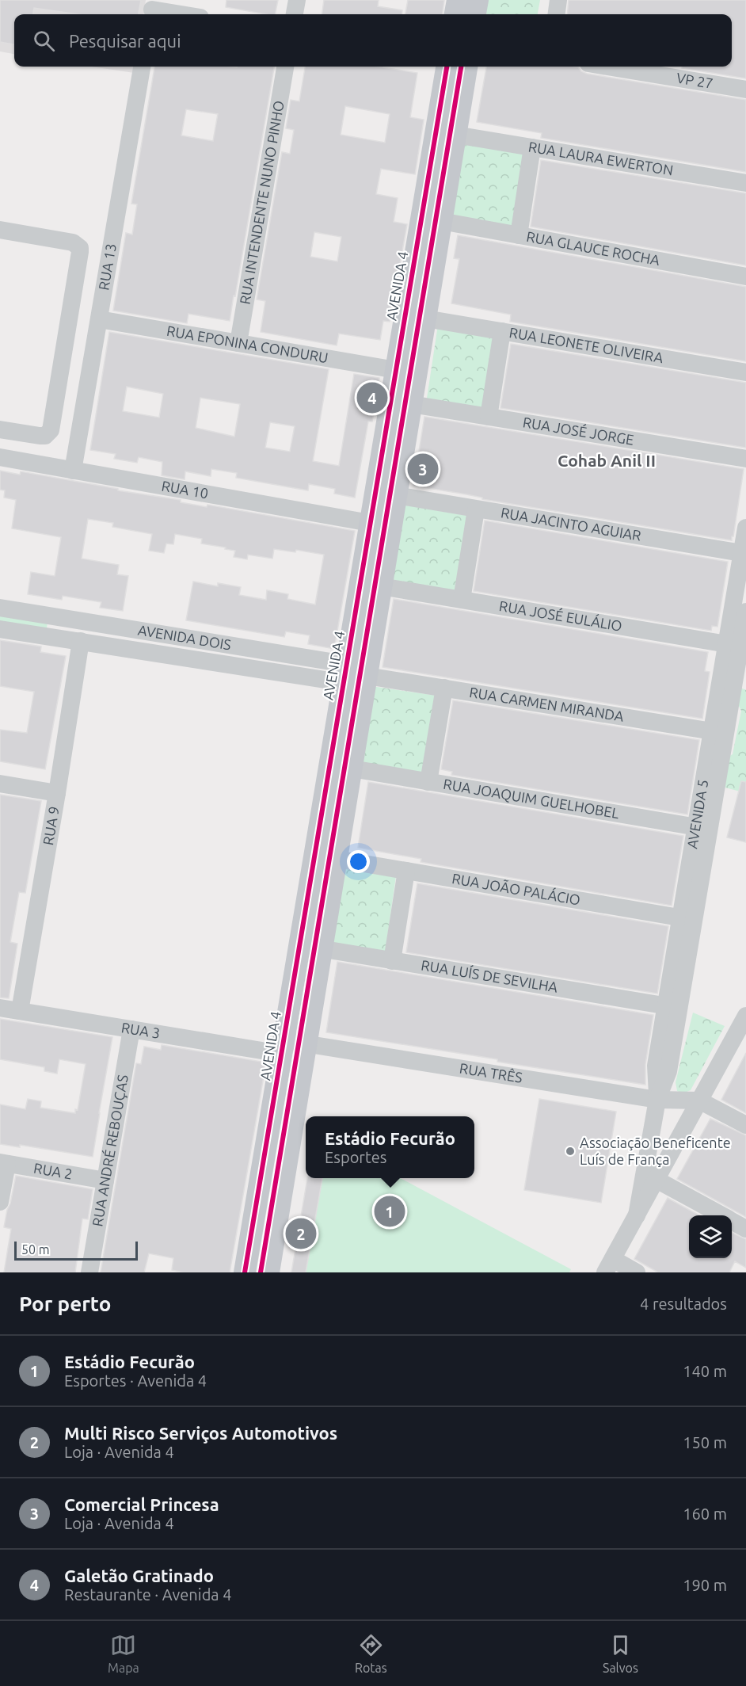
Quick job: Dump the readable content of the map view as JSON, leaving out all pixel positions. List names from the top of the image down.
{
  "streets": {
    "main road": ["AVENIDA 4"],
    "street": [
      "VP 27",
      "RUA LAURA EWERTON",
      "RUA INTENDENTE NUNO PINHO",
      "RUA GLAUCE ROCHA",
      "RUA 13",
      "RUA EPONINA CONDURU",
      "RUA LEONETE OLIVEIRA",
      "RUA JOSÉ JORGE",
      "RUA 10",
      "RUA JACINTO AGUIAR",
      "RUA JOSÉ EULÁLIO",
      "AVENIDA DOIS",
      "RUA CARMEN MIRANDA",
      "RUA JOAQUIM GUELHOBEL",
      "AVENIDA 5",
      "RUA 9",
      "RUA JOÃO PALÁCIO",
      "RUA LUÍS DE SEVILHA",
      "RUA 3",
      "RUA TRÊS",
      "RUA ANDRÉ REBOUÇAS",
      "RUA 2"
    ]
  },
  "crossings": [
    ["RUA LAURA EWERTON", "AVENIDA 4"],
    ["RUA INTENDENTE NUNO PINHO", "RUA EPONINA CONDURU"],
    ["RUA GLAUCE ROCHA", "AVENIDA 4"],
    ["RUA 13", "RUA EPONINA CONDURU"],
    ["RUA 13", "RUA 10"],
    ["AVENIDA 4", "RUA EPONINA CONDURU"],
    ["AVENIDA 4", "RUA LEONETE OLIVEIRA"],
    ["AVENIDA 4", "RUA JOSÉ JORGE"],
    ["AVENIDA 4", "RUA 10"],
    ["AVENIDA 4", "RUA JACINTO AGUIAR"],
    ["AVENIDA 4", "RUA JOSÉ EULÁLIO"],
    ["AVENIDA 4", "AVENIDA DOIS"],
    ["AVENIDA 4", "RUA CARMEN MIRANDA"],
    ["AVENIDA 4", "RUA JOAQUIM GUELHOBEL"],
    ["AVENIDA 4", "RUA JOÃO PALÁCIO"],
    ["AVENIDA 4", "RUA LUÍS DE SEVILHA"],
    ["AVENIDA 4", "RUA 3"],
    ["AVENIDA 4", "RUA TRÊS"],
    ["RUA JACINTO AGUIAR", "AVENIDA 5"],
    ["RUA JOSÉ EULÁLIO", "AVENIDA 5"],
    ["AVENIDA DOIS", "RUA CARMEN MIRANDA"],
    ["AVENIDA DOIS", "RUA 9"],
    ["RUA CARMEN MIRANDA", "AVENIDA 5"],
    ["RUA JOAQUIM GUELHOBEL", "AVENIDA 5"],
    ["AVENIDA 5", "RUA JOÃO PALÁCIO"],
    ["AVENIDA 5", "RUA LUÍS DE SEVILHA"],
    ["AVENIDA 5", "RUA TRÊS"],
    ["RUA 9", "RUA 3"],
    ["RUA 3", "RUA TRÊS"],
    ["RUA 3", "RUA ANDRÉ REBOUÇAS"],
    ["RUA ANDRÉ REBOUÇAS", "RUA 2"]
  ],
  "districts": ["Cohab Anil II"],
  "places": ["Associação Beneficente Luís de França"],
  "scale_bar": "50 m",
  "page": {
    "search": "Pesquisar aqui",
    "pins": [
      "4",
      "3",
      "1",
      "2"
    ],
    "popup": ["Estádio Fecurão", "Esportes"],
    "scale": "50 m",
    "heading": ["Por perto", "4 resultados"],
    "list": [
      {
        "mark": "1",
        "name": "Estádio Fecurão",
        "note": "Esportes · Avenida 4",
        "value": "140 m"
      },
      {
        "mark": "2",
        "name": "Multi Risco Serviços Automotivos",
        "note": "Loja · Avenida 4",
        "value": "150 m"
      },
      {
        "mark": "3",
        "name": "Comercial Princesa",
        "note": "Loja · Avenida 4",
        "value": "160 m"
      },
      {
        "mark": "4",
        "name": "Galetão Gratinado",
        "note": "Restaurante · Avenida 4",
        "value": "190 m"
      }
    ],
    "nav": ["Mapa", "Rotas", "Salvos"]
  }
}
